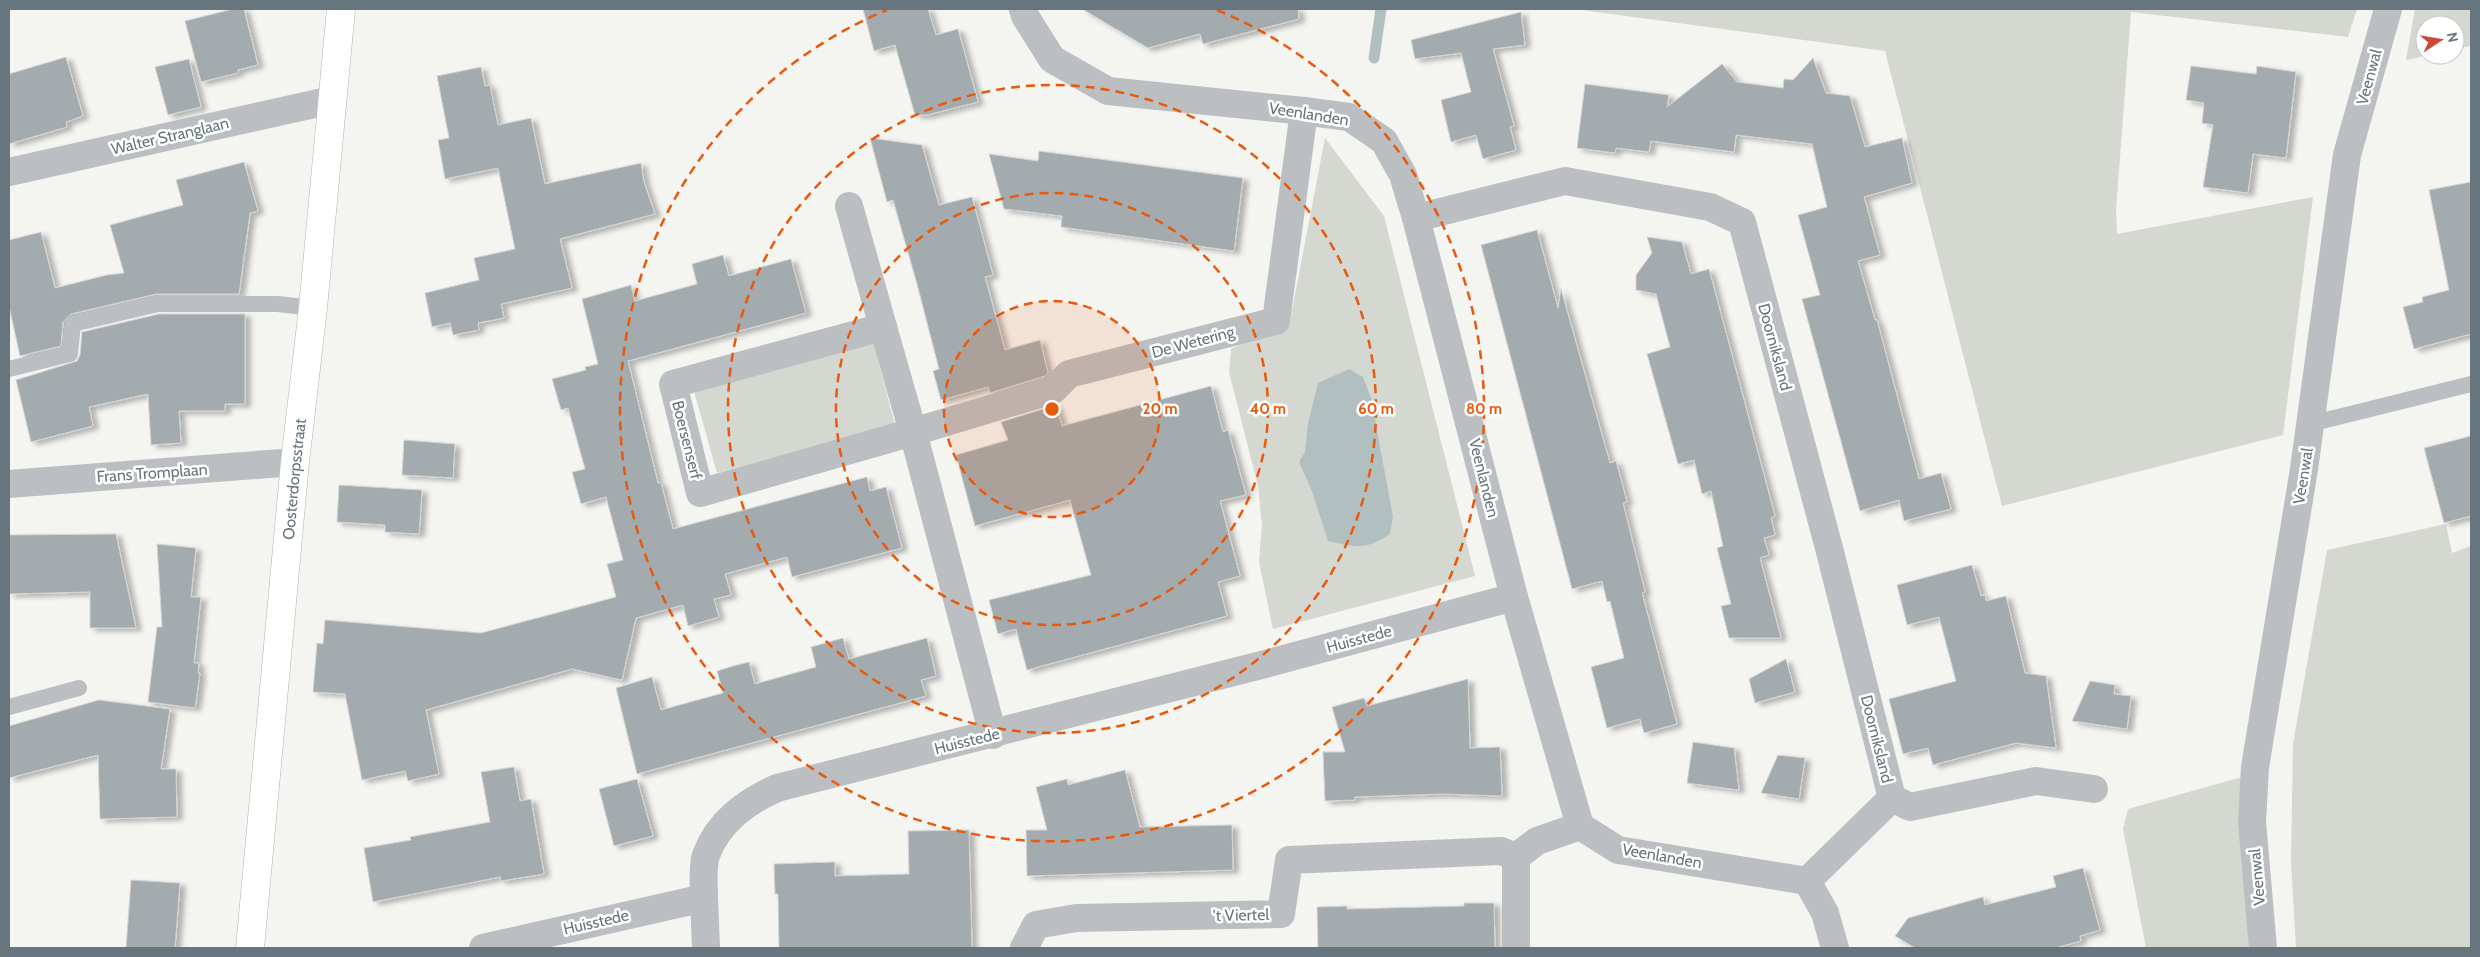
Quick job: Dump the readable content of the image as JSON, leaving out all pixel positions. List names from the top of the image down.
{
  "streets": {
    "street": [
      "Veenwal",
      "Veenlanden",
      "Walter Stranglaan",
      "De Wetering",
      "Doorniksland",
      "Boersenserf",
      "Frans Tromplaan",
      "Oosterdorpsstraat",
      "Huisstede",
      "'t Viertel"
    ]
  },
  "crossings": [
    ["Veenlanden", "De Wetering"],
    ["Veenlanden", "Doorniksland"],
    ["Veenlanden", "Huisstede"],
    ["Walter Stranglaan", "Oosterdorpsstraat"],
    ["De Wetering", "Boersenserf"],
    ["Frans Tromplaan", "Oosterdorpsstraat"]
  ],
  "north": "right",
  "rings": [
    "20 m",
    "40 m",
    "60 m",
    "80 m"
  ]
}
